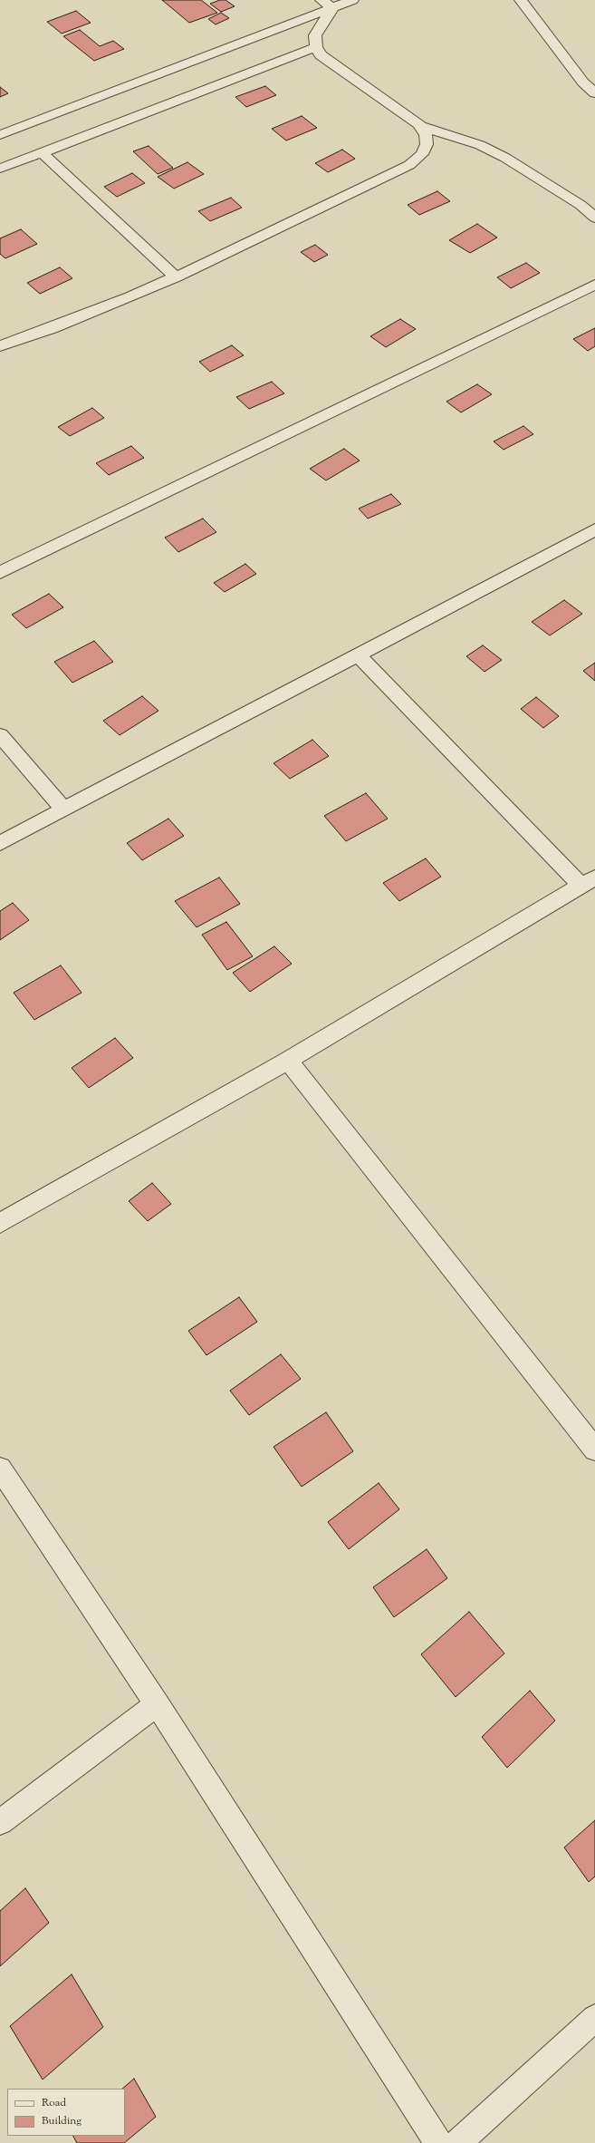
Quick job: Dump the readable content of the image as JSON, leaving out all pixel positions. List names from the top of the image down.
{
  "legend": ["Road", "Building"]
}
